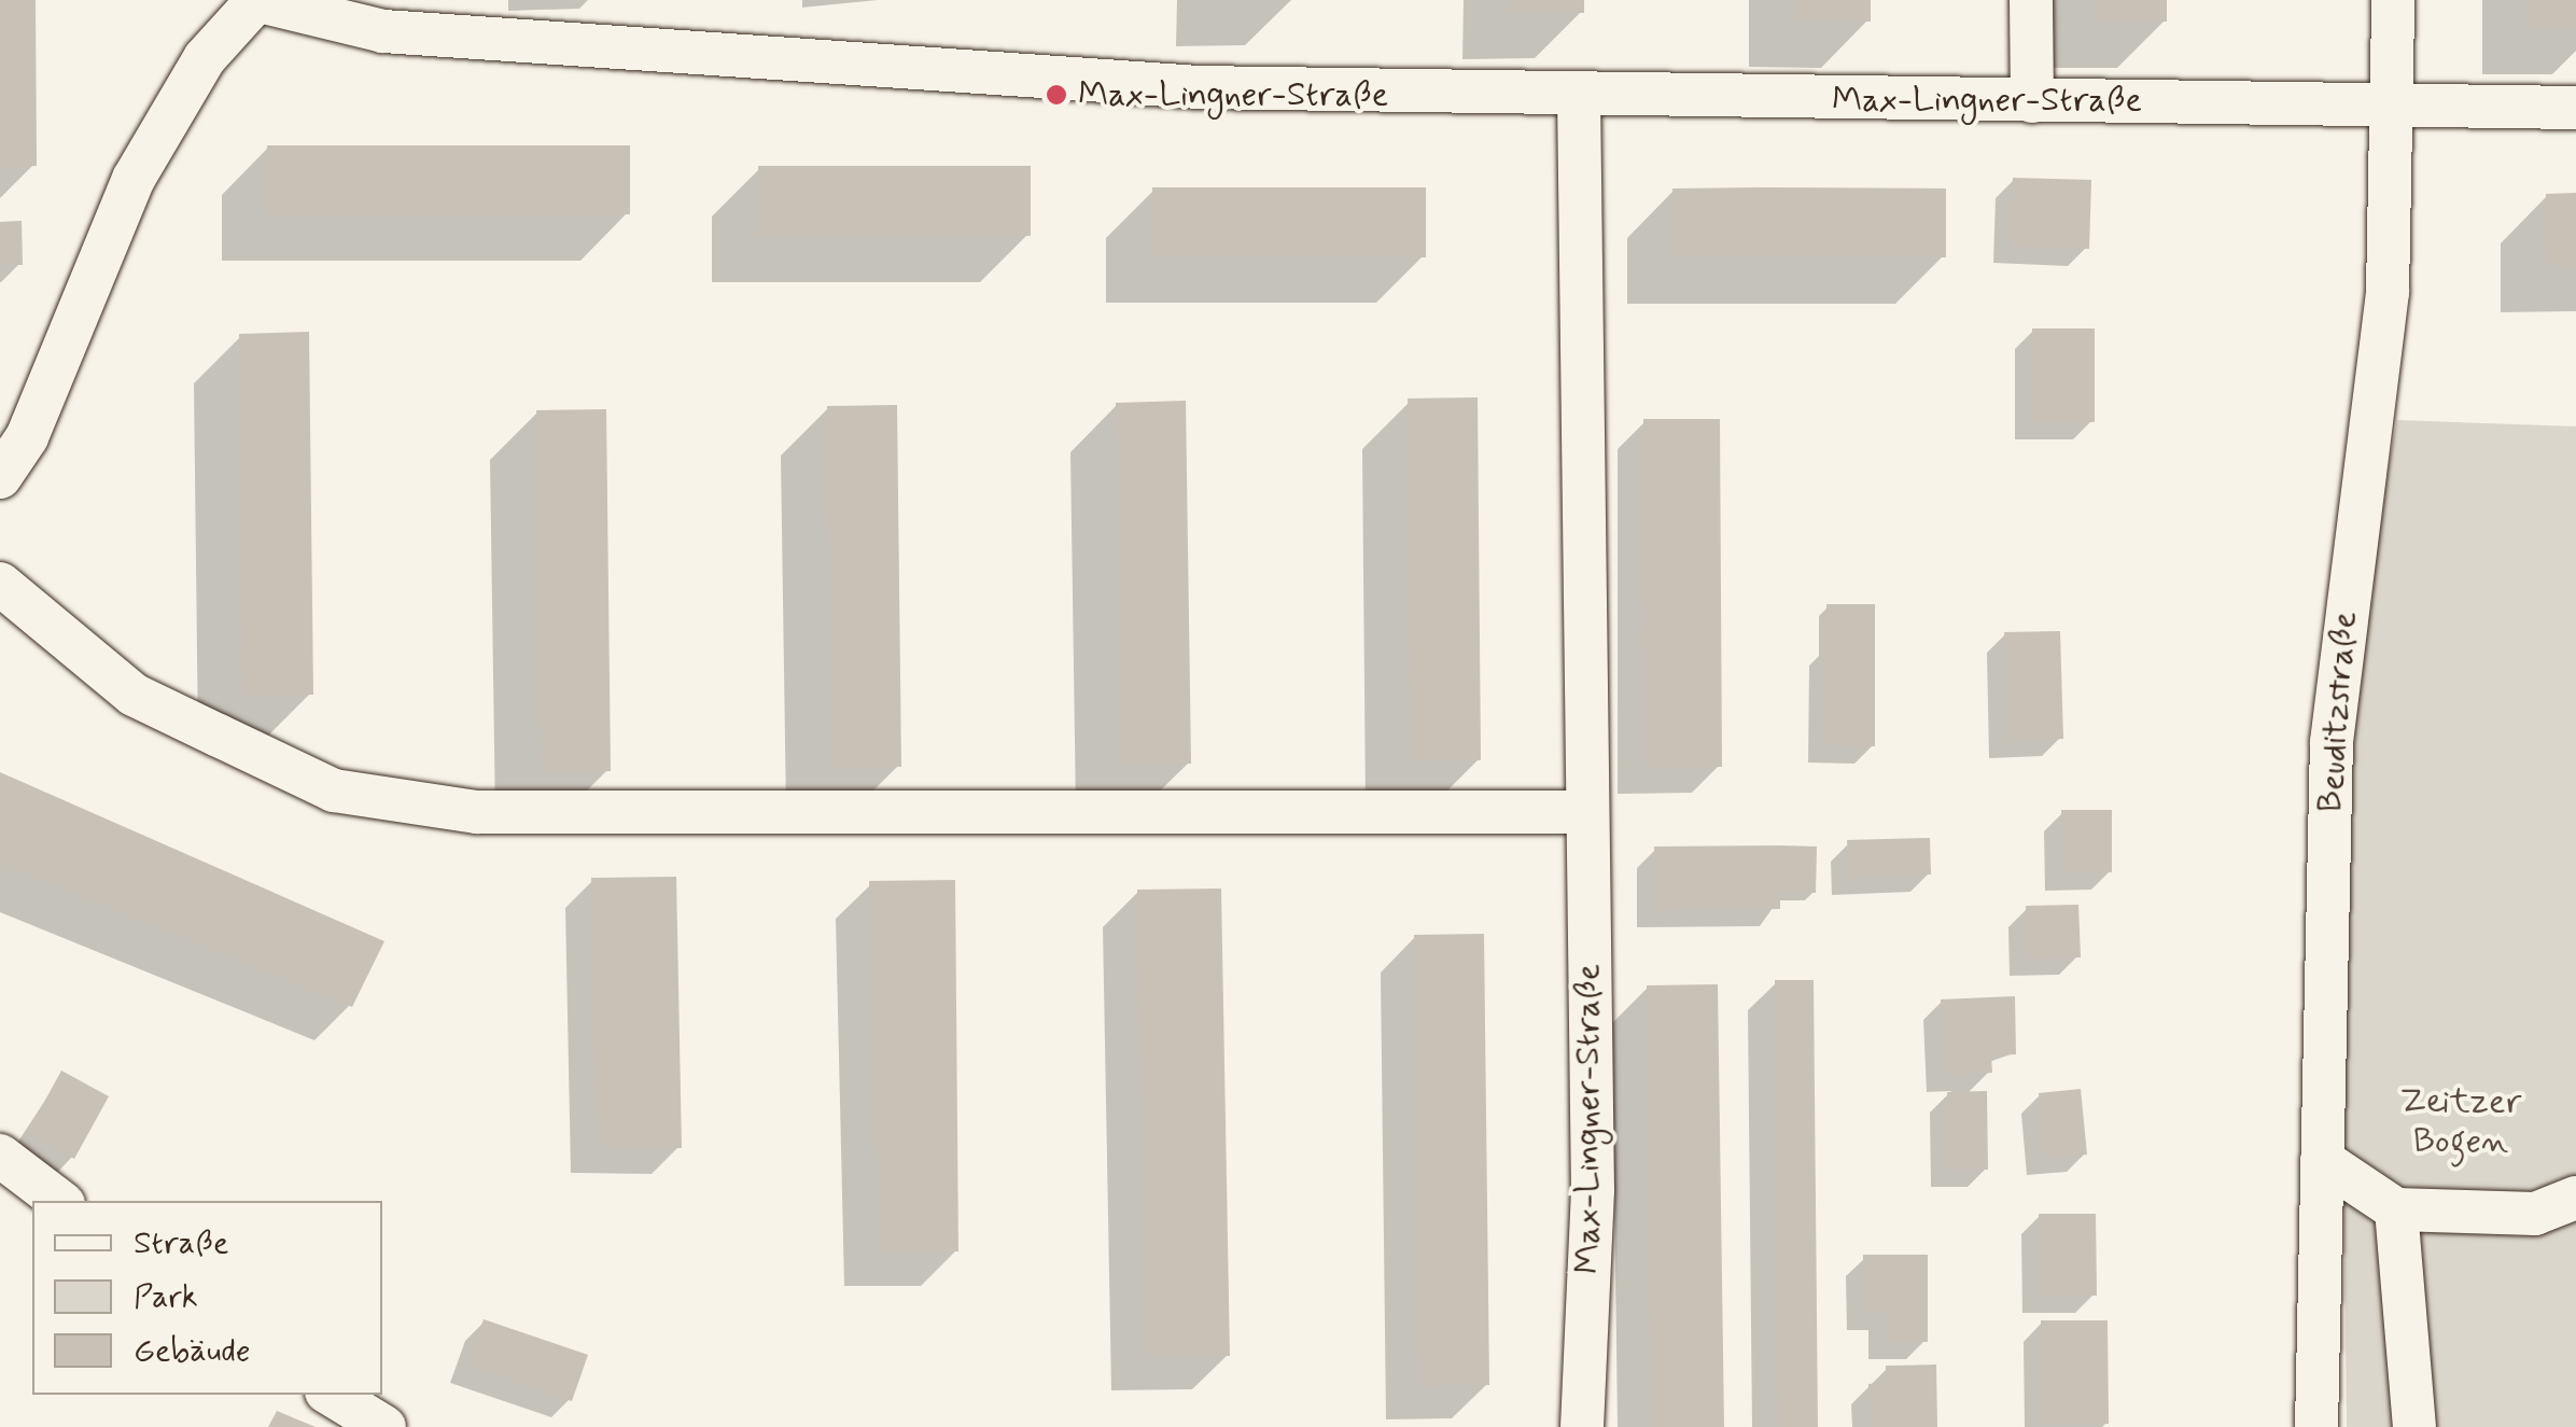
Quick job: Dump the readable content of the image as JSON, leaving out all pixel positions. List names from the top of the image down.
{
  "streets": {
    "street": ["Max-Lingner-Straße", "Beuditzstraße"]
  },
  "crossings": [
    ["Max-Lingner-Straße", "Beuditzstraße"]
  ],
  "parks": ["Zeitzer Bogen"],
  "places": ["Max-Lingner-Straße"],
  "legend": ["Straße", "Park", "Gebäude"]
}
